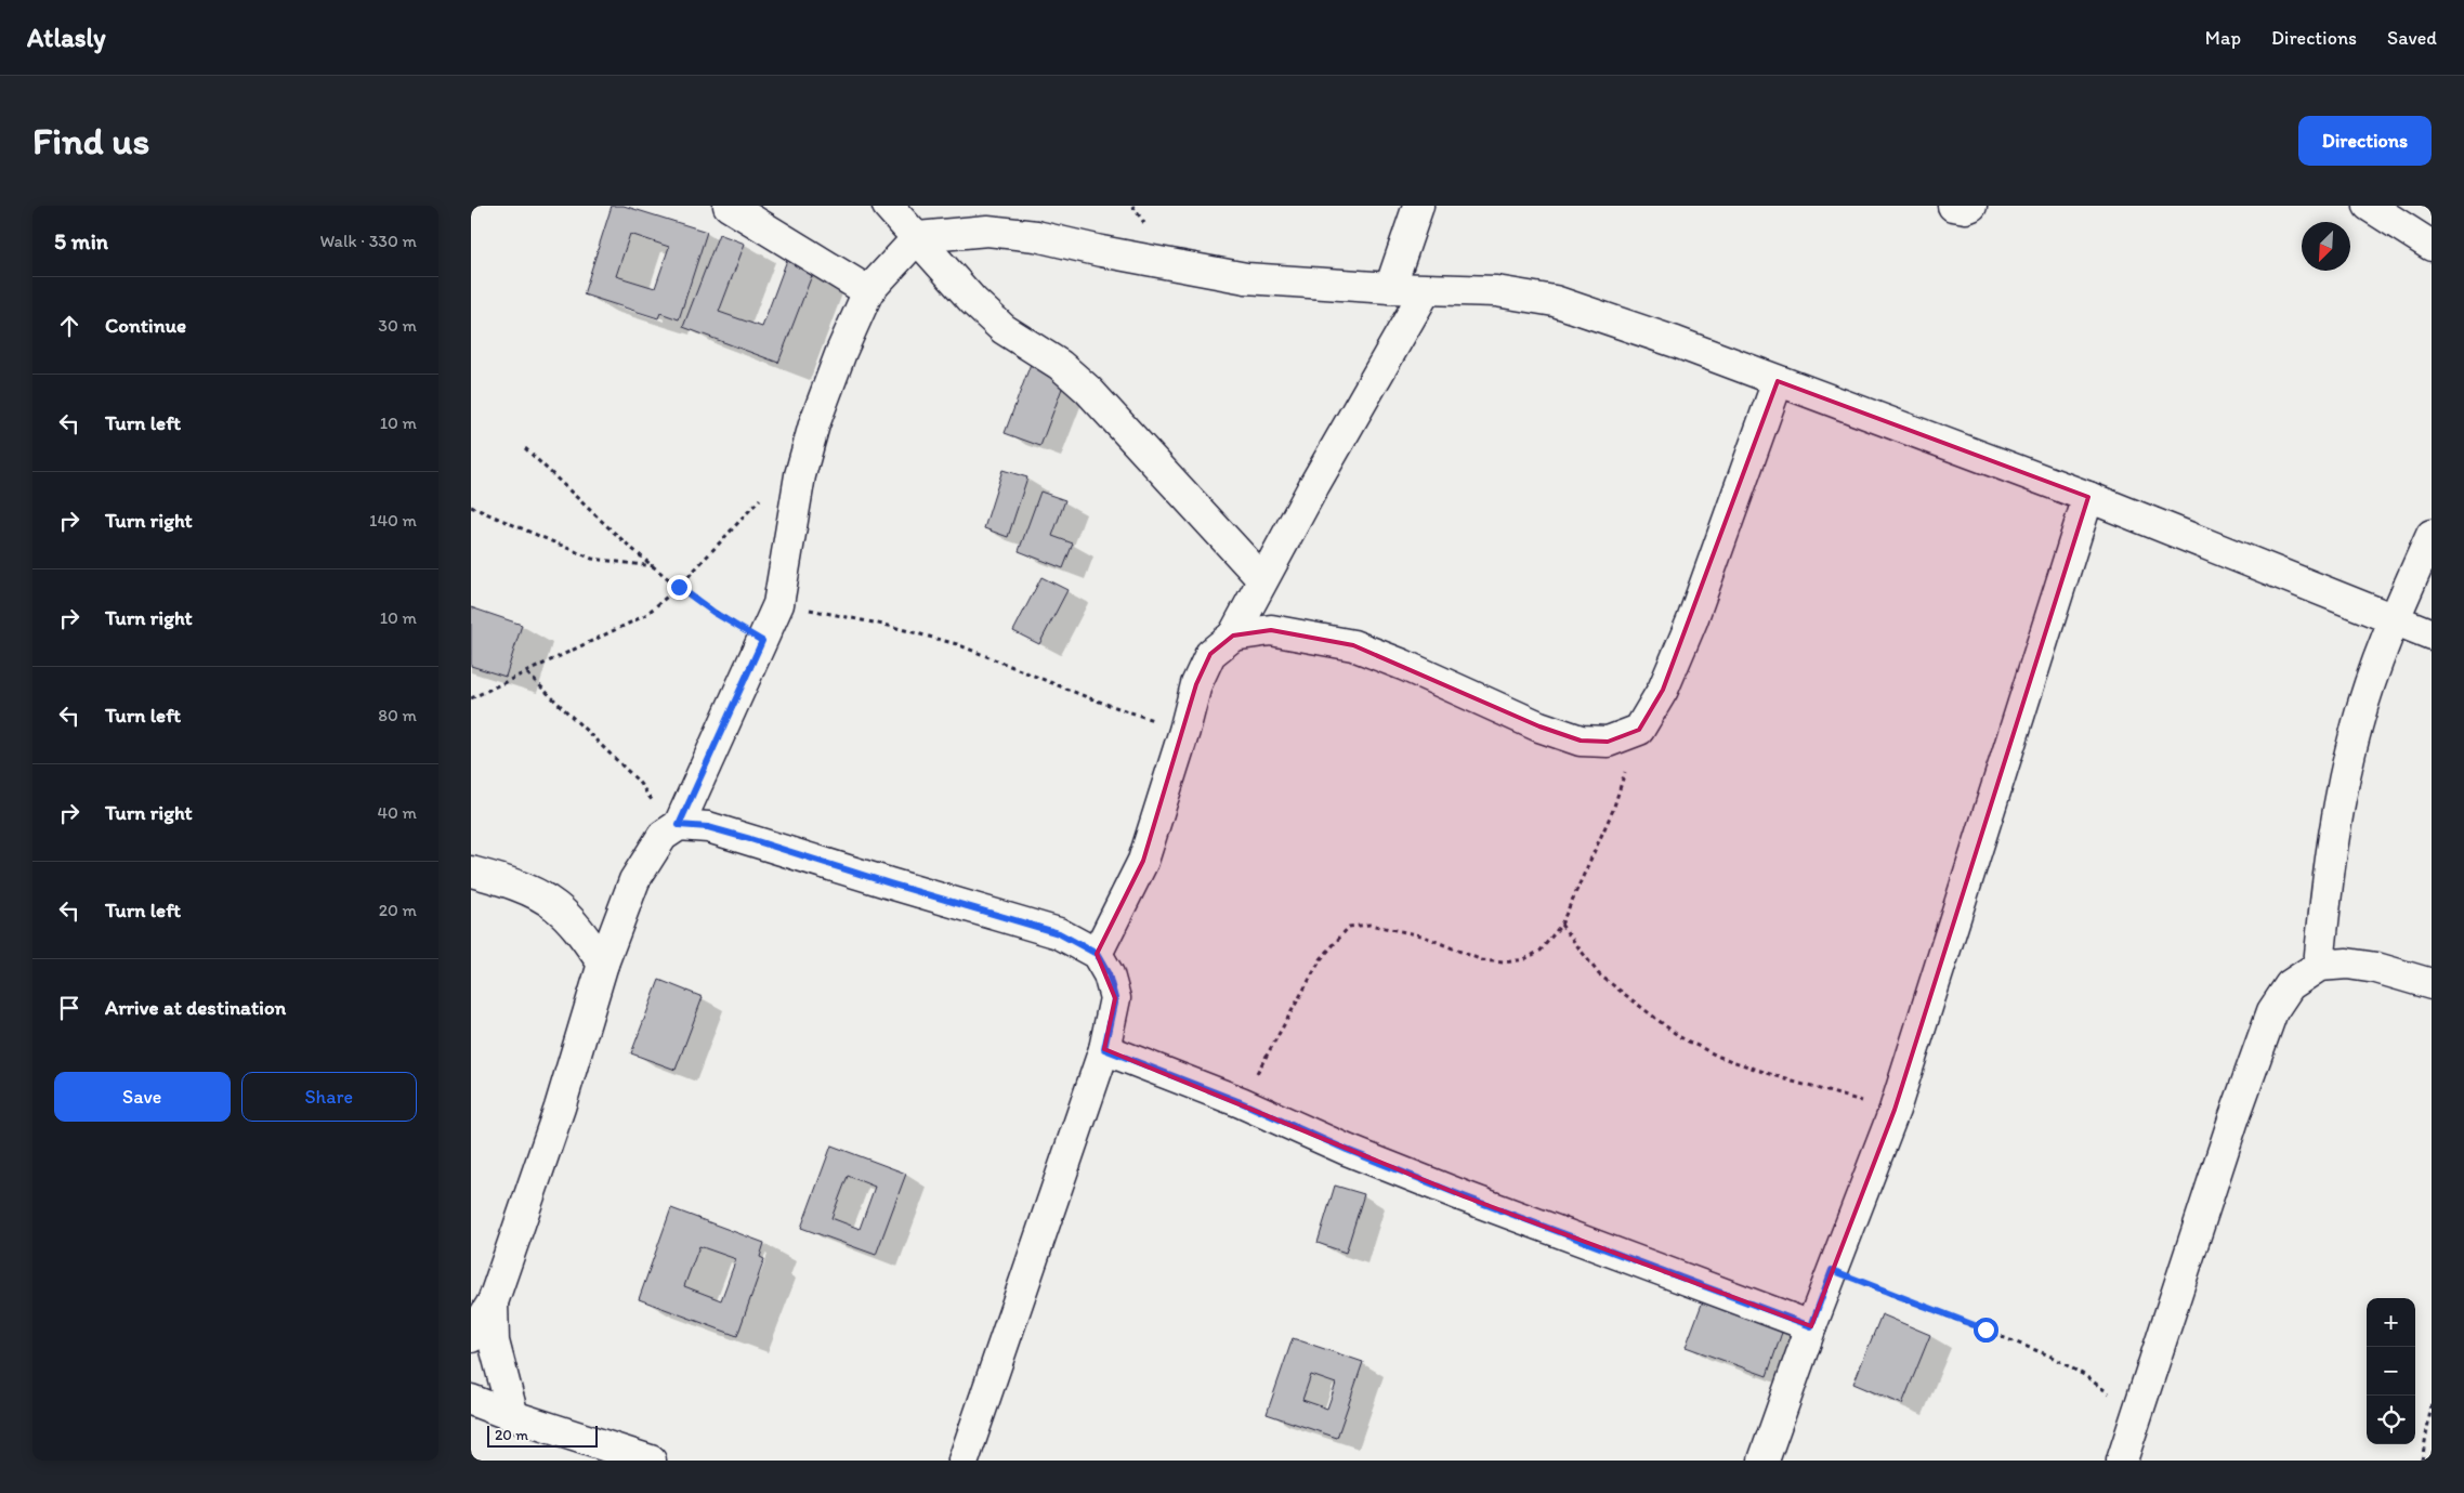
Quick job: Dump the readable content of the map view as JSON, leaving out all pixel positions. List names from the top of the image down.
{
  "scale_bar": "20 m",
  "north": "bottom left",
  "page": {
    "header": "Atlasly",
    "nav": ["Map", "Directions", "Saved"],
    "buttons": [
      "Directions",
      ["Save", "Share"]
    ],
    "title": "Find us",
    "heading": ["5 min", "Walk · 330 m"],
    "list": [
      ["Continue", "30 m"],
      ["Turn left", "10 m"],
      ["Turn right", "140 m"],
      ["Turn right", "10 m"],
      ["Turn left", "80 m"],
      ["Turn right", "40 m"],
      ["Turn left", "20 m"],
      "Arrive at destination"
    ],
    "map_buttons": ["+", "−"],
    "scale": "20 m"
  }
}
